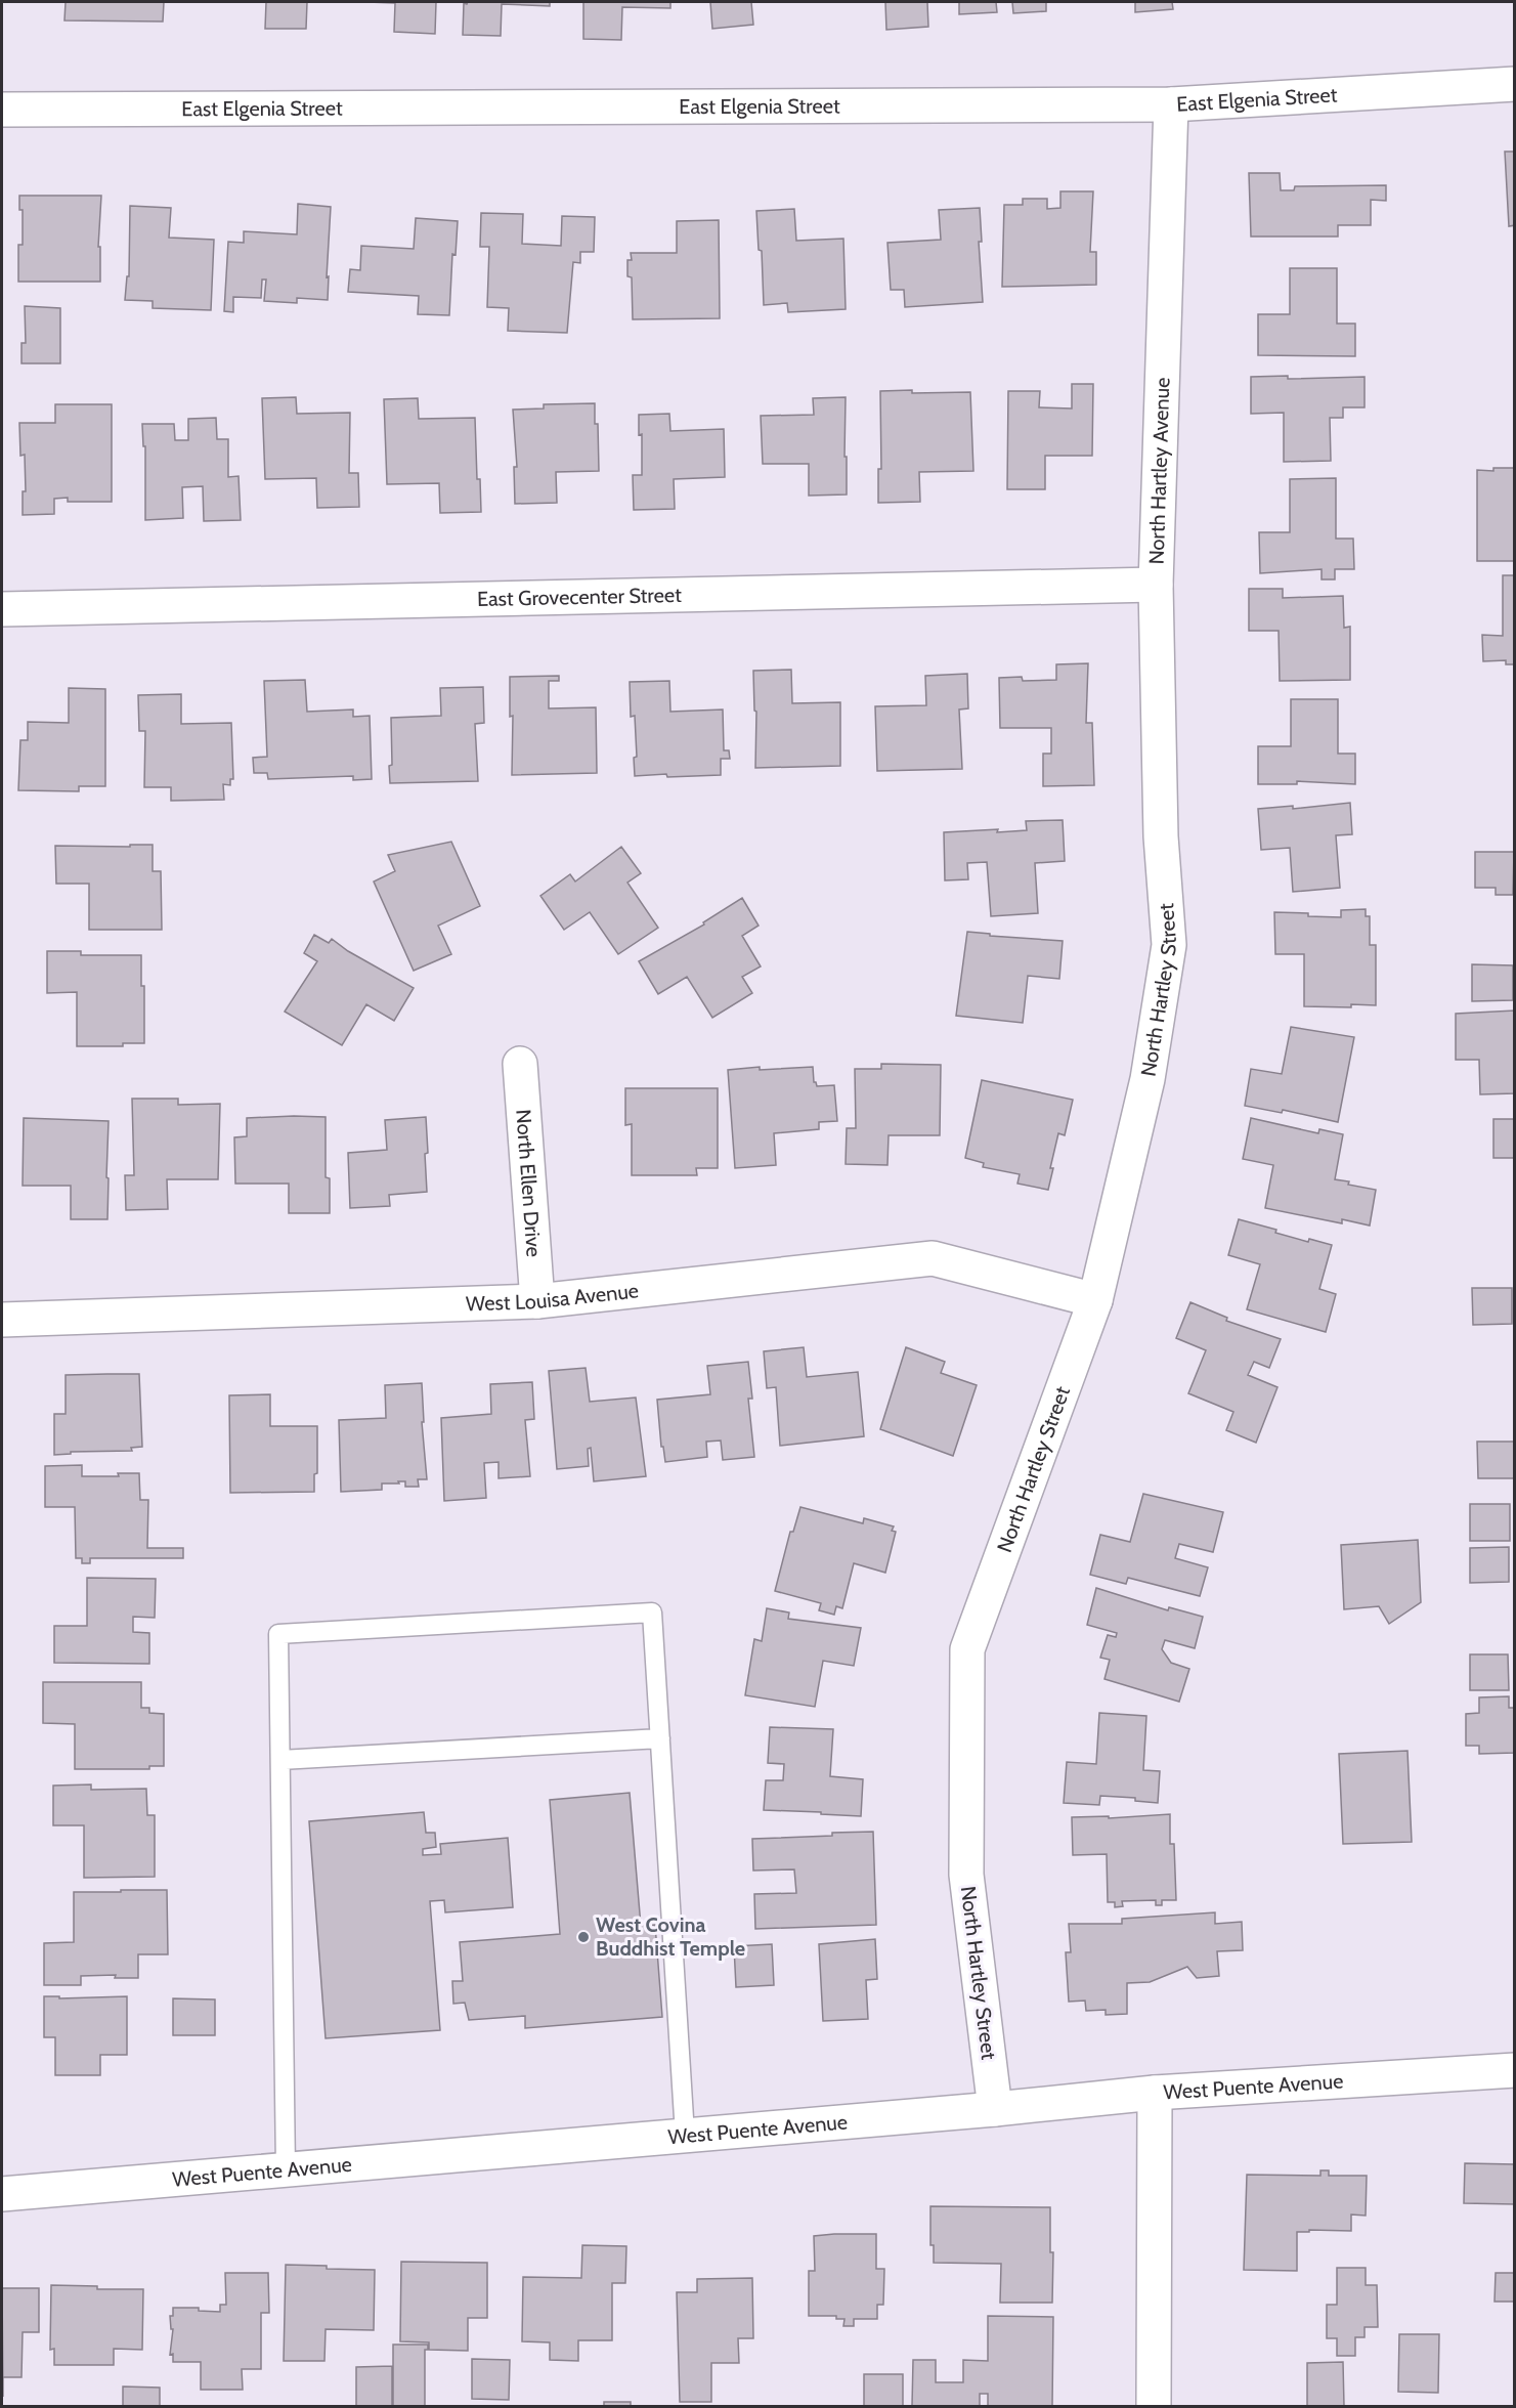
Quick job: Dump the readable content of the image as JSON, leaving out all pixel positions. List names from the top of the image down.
{
  "streets": {
    "street": [
      "East Elgenia Street",
      "North Hartley Avenue",
      "East Grovecenter Street",
      "North Hartley Street",
      "North Ellen Drive",
      "West Louisa Avenue",
      "West Puente Avenue"
    ]
  },
  "crossings": [
    ["East Elgenia Street", "North Hartley Avenue"],
    ["North Hartley Avenue", "East Grovecenter Street"],
    ["North Hartley Avenue", "North Hartley Street"],
    ["North Hartley Street", "West Louisa Avenue"],
    ["North Hartley Street", "West Puente Avenue"],
    ["North Ellen Drive", "West Louisa Avenue"]
  ],
  "places": ["West Covina Buddhist Temple"]
}
